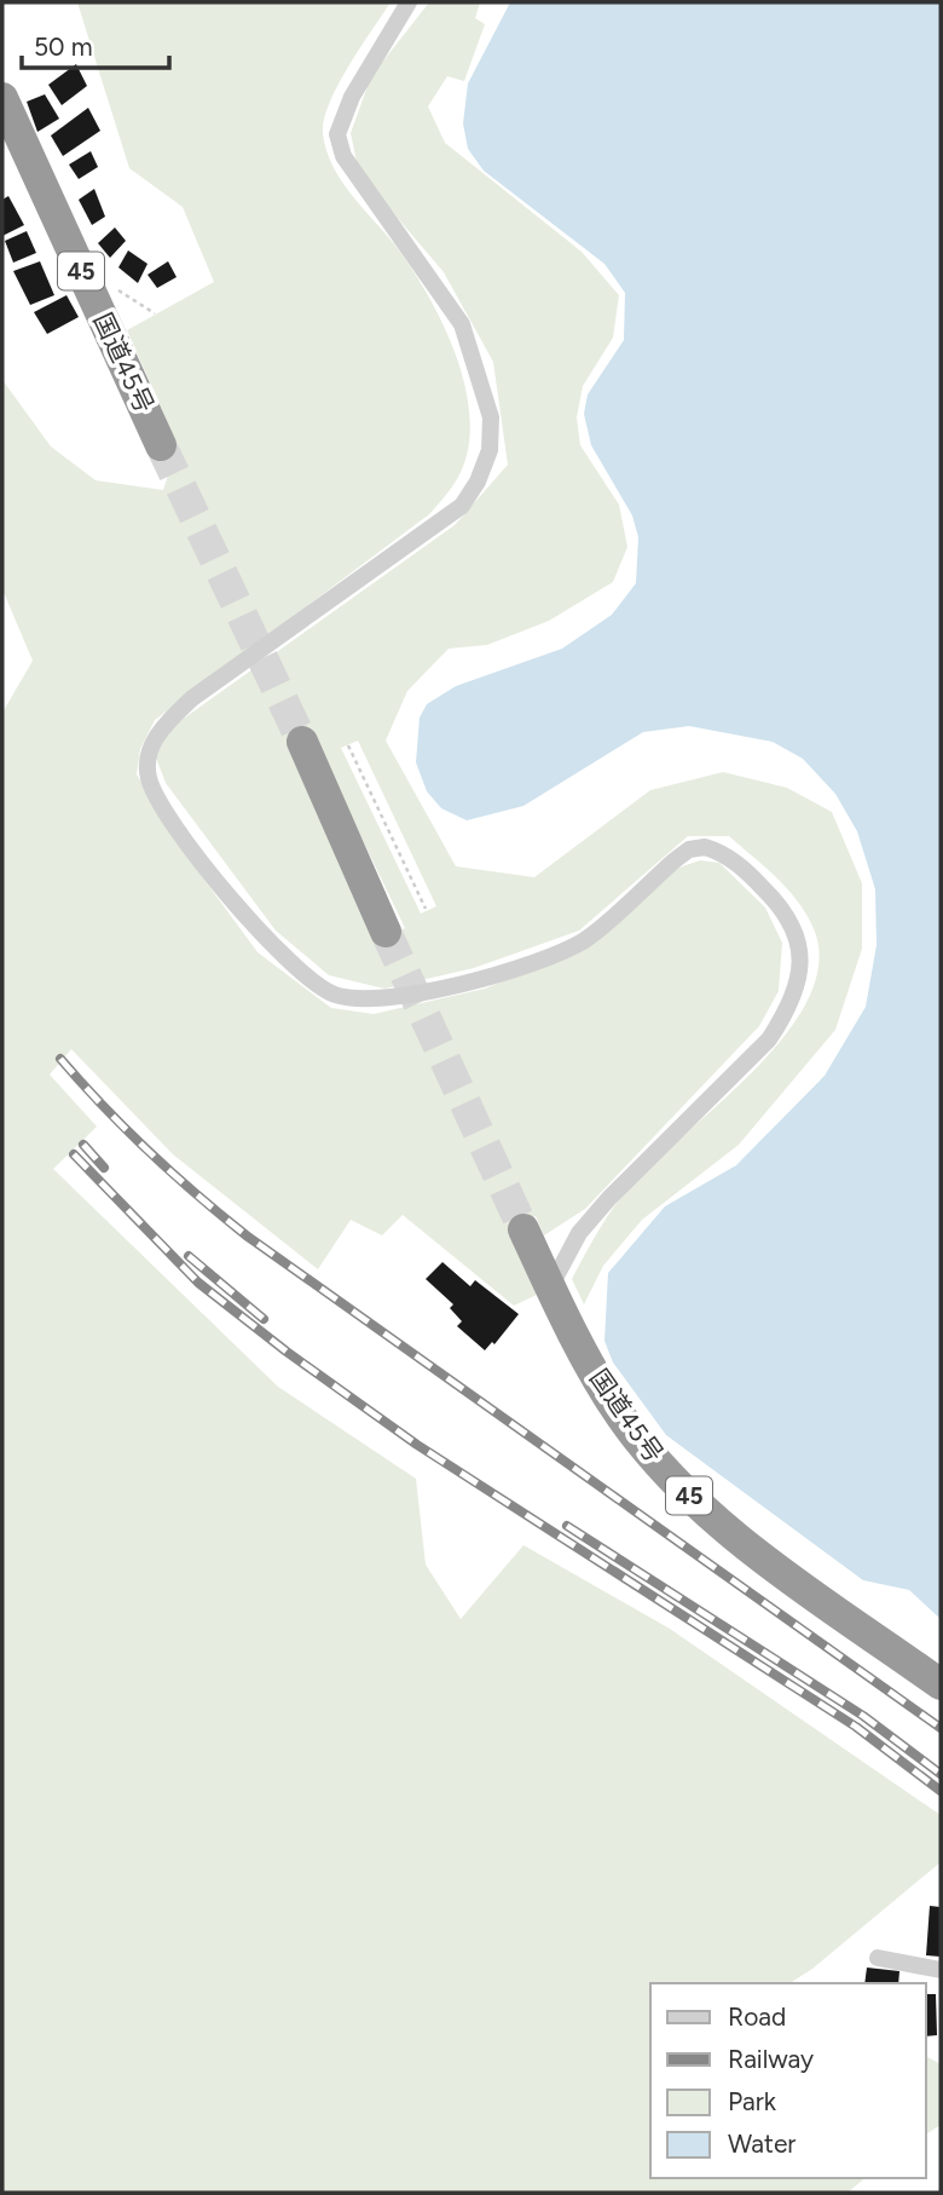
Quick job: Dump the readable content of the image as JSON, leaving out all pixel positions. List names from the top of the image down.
{
  "streets": {
    "highway": ["45", "国道45号"]
  },
  "legend": [
    "Road",
    "Railway",
    "Park",
    "Water"
  ],
  "scale_bar": "50 m"
}
